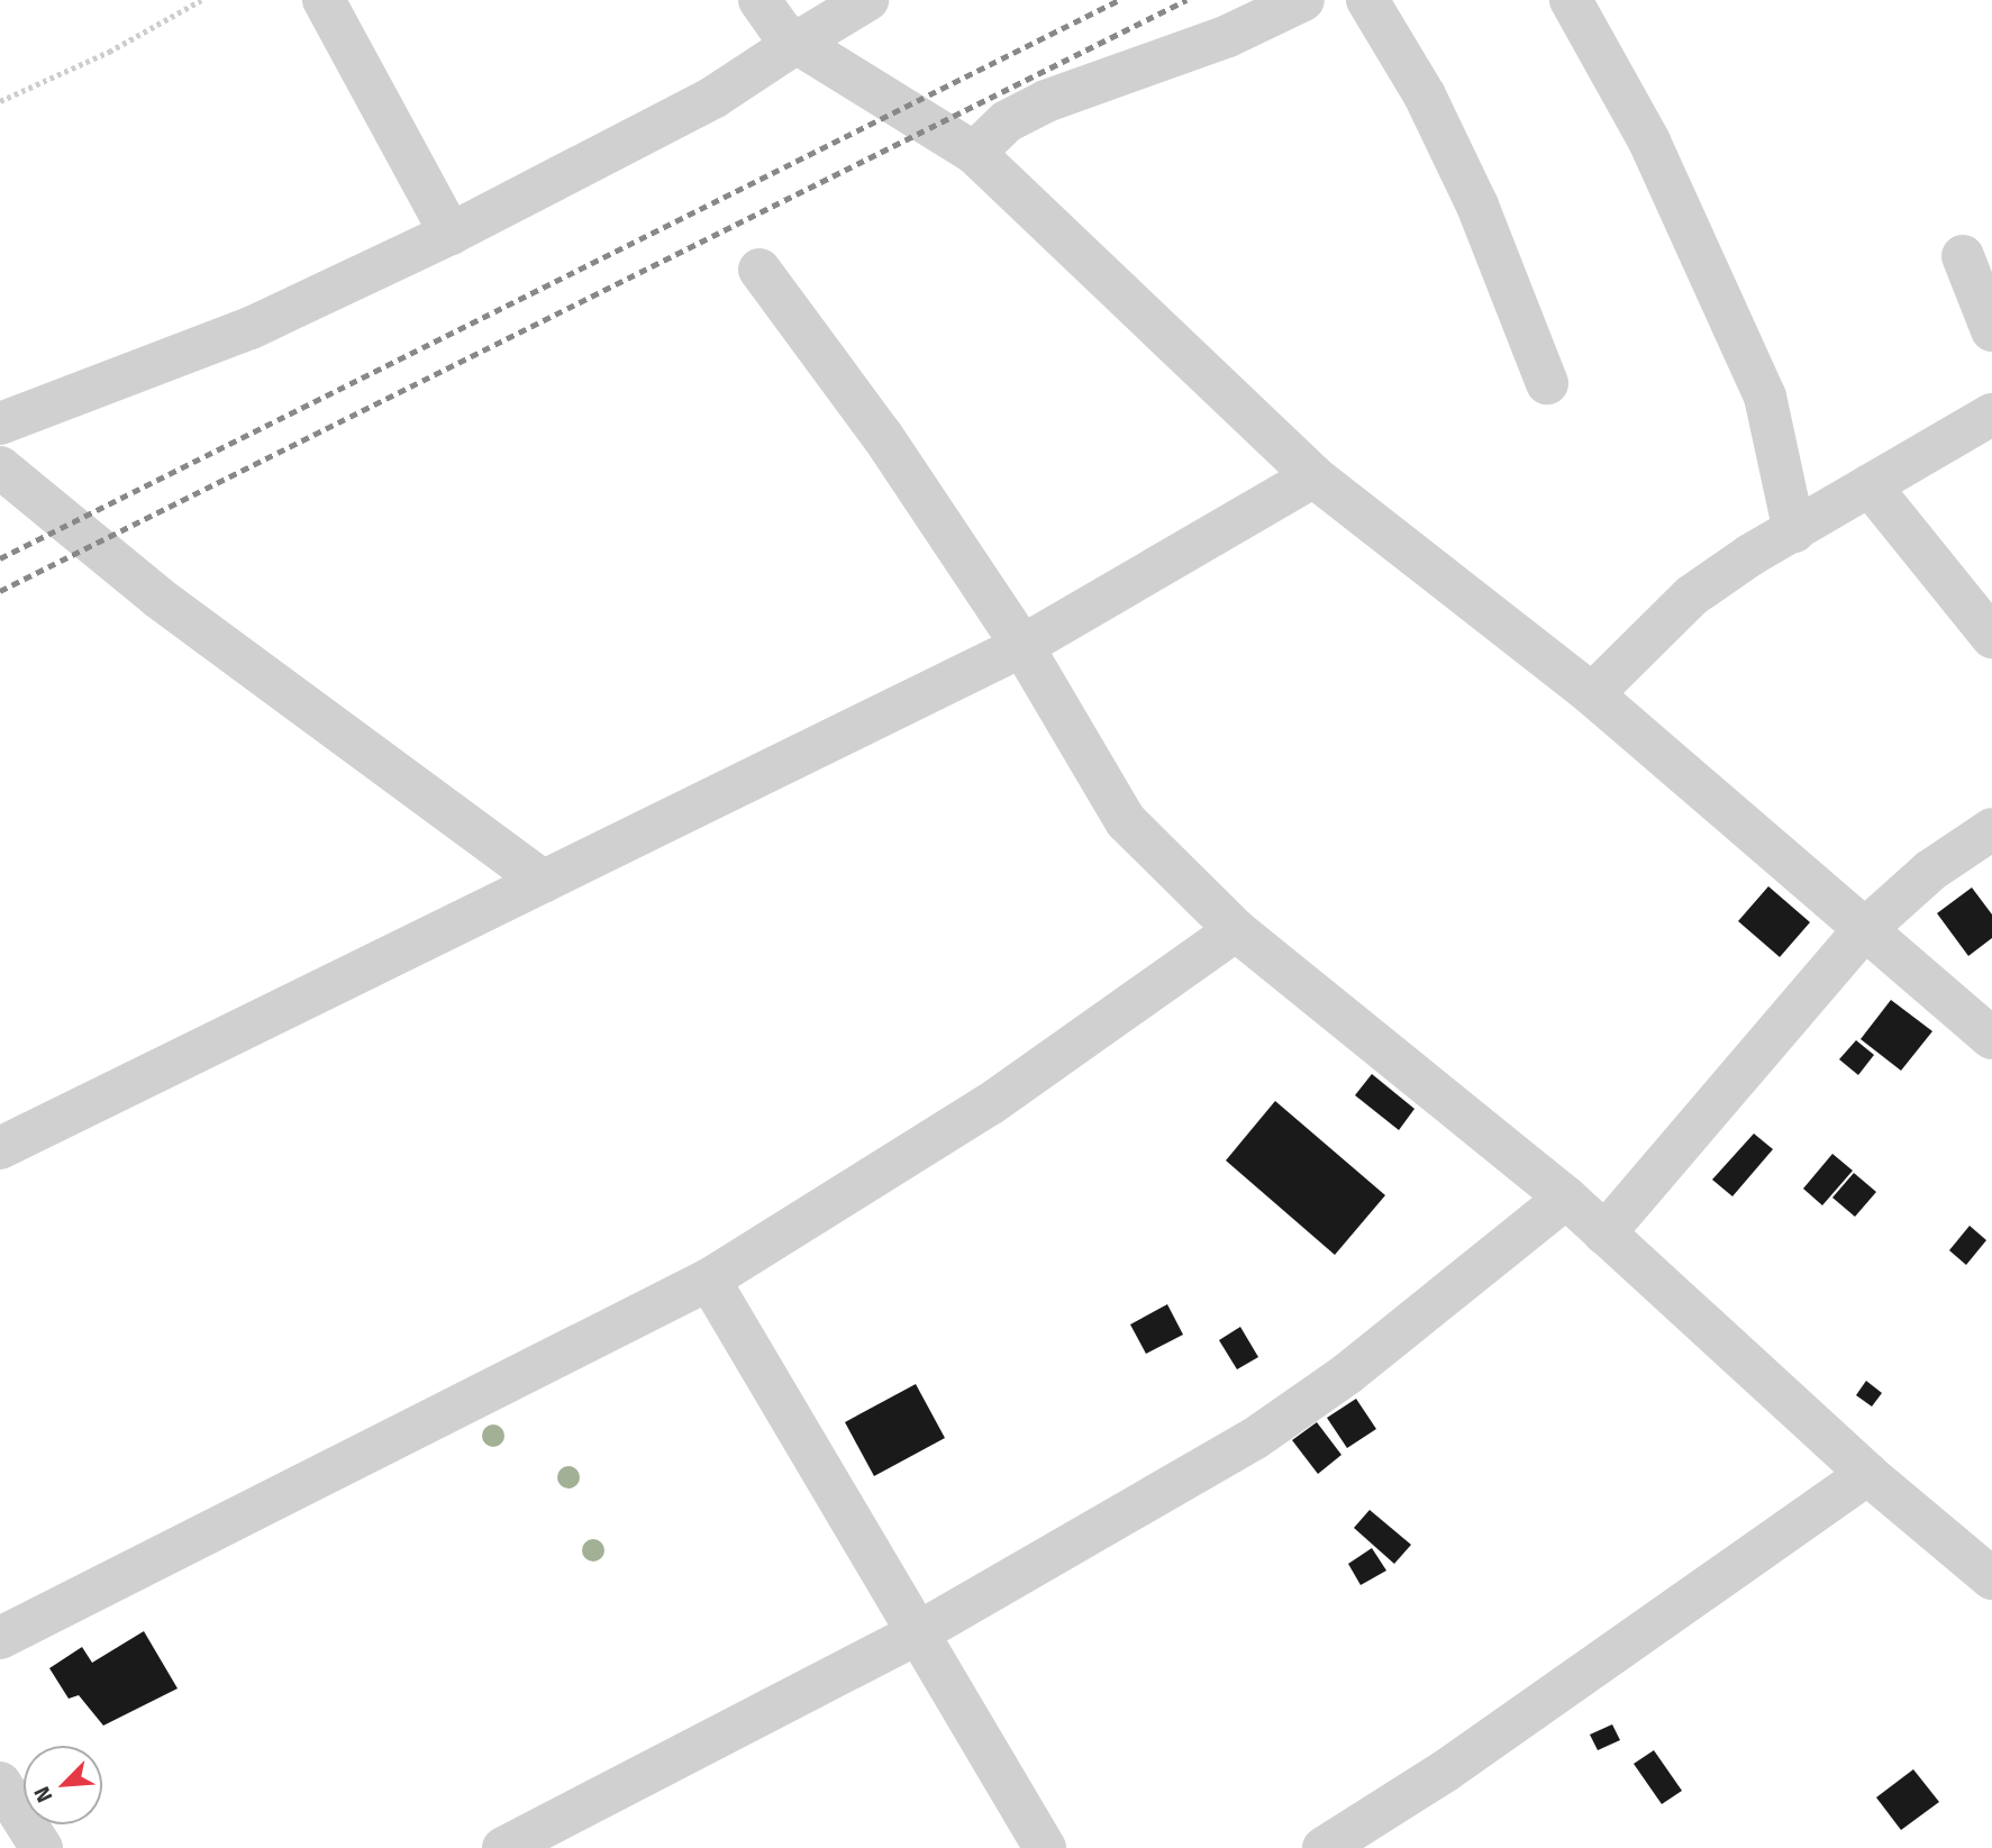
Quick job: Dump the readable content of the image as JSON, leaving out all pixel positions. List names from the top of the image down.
{
  "north": "bottom left"
}
